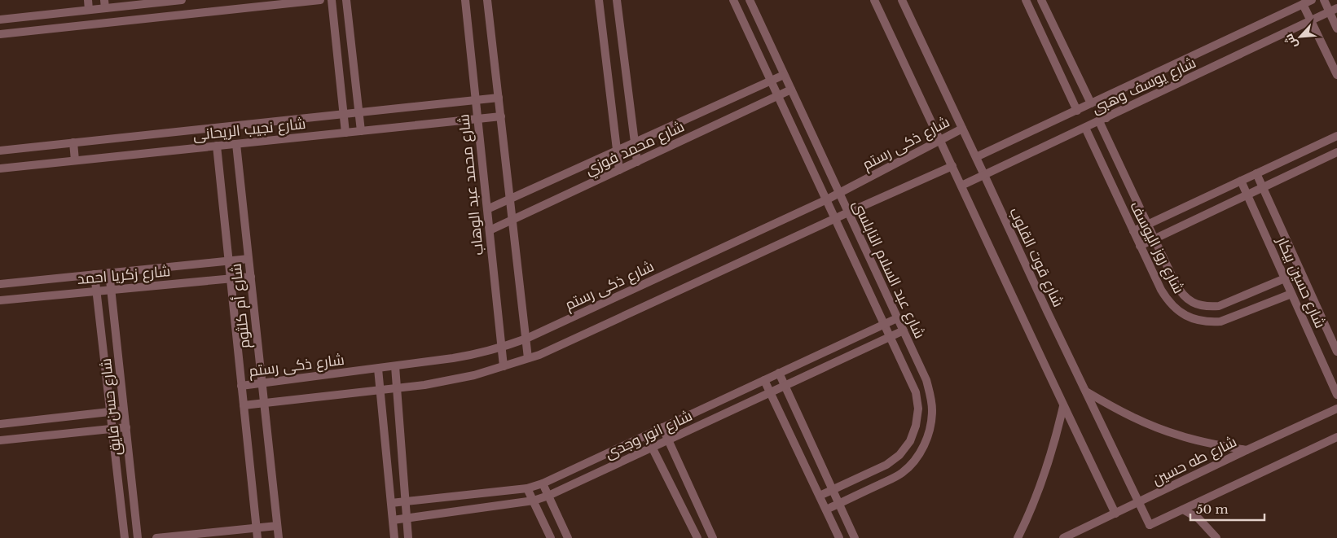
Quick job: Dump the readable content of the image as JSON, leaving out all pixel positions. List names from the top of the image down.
{
  "streets": {
    "street": [
      "شارع يوسف وهبى",
      "شارع نجيب الريحانى",
      "شارع ذكى رستم",
      "شارع محمد فوزي",
      "شارع محمد عبد الوهاب",
      "شارع روز اليوسف",
      "شارع قوت القلوب",
      "شارع عبد السلام النابلسى",
      "شارع زكريا احمد",
      "شارع حسين بيكار",
      "شارع أم كلثوم",
      "شارع حسن فايق",
      "شارع انور وجدى",
      "شارع طه حسين"
    ]
  },
  "crossings": [
    ["شارع يوسف وهبى", "شارع روز اليوسف"],
    ["شارع يوسف وهبى", "شارع قوت القلوب"],
    ["شارع نجيب الريحانى", "شارع محمد عبد الوهاب"],
    ["شارع نجيب الريحانى", "شارع أم كلثوم"],
    ["شارع ذكى رستم", "شارع محمد عبد الوهاب"],
    ["شارع ذكى رستم", "شارع قوت القلوب"],
    ["شارع ذكى رستم", "شارع عبد السلام النابلسى"],
    ["شارع ذكى رستم", "شارع أم كلثوم"],
    ["شارع محمد فوزي", "شارع محمد عبد الوهاب"],
    ["شارع محمد فوزي", "شارع عبد السلام النابلسى"],
    ["شارع روز اليوسف", "شارع حسين بيكار"],
    ["شارع قوت القلوب", "شارع طه حسين"],
    ["شارع عبد السلام النابلسى", "شارع انور وجدى"],
    ["شارع زكريا احمد", "شارع أم كلثوم"],
    ["شارع زكريا احمد", "شارع حسن فايق"]
  ],
  "scale_bar": "50 m",
  "north": "bottom left"
}
